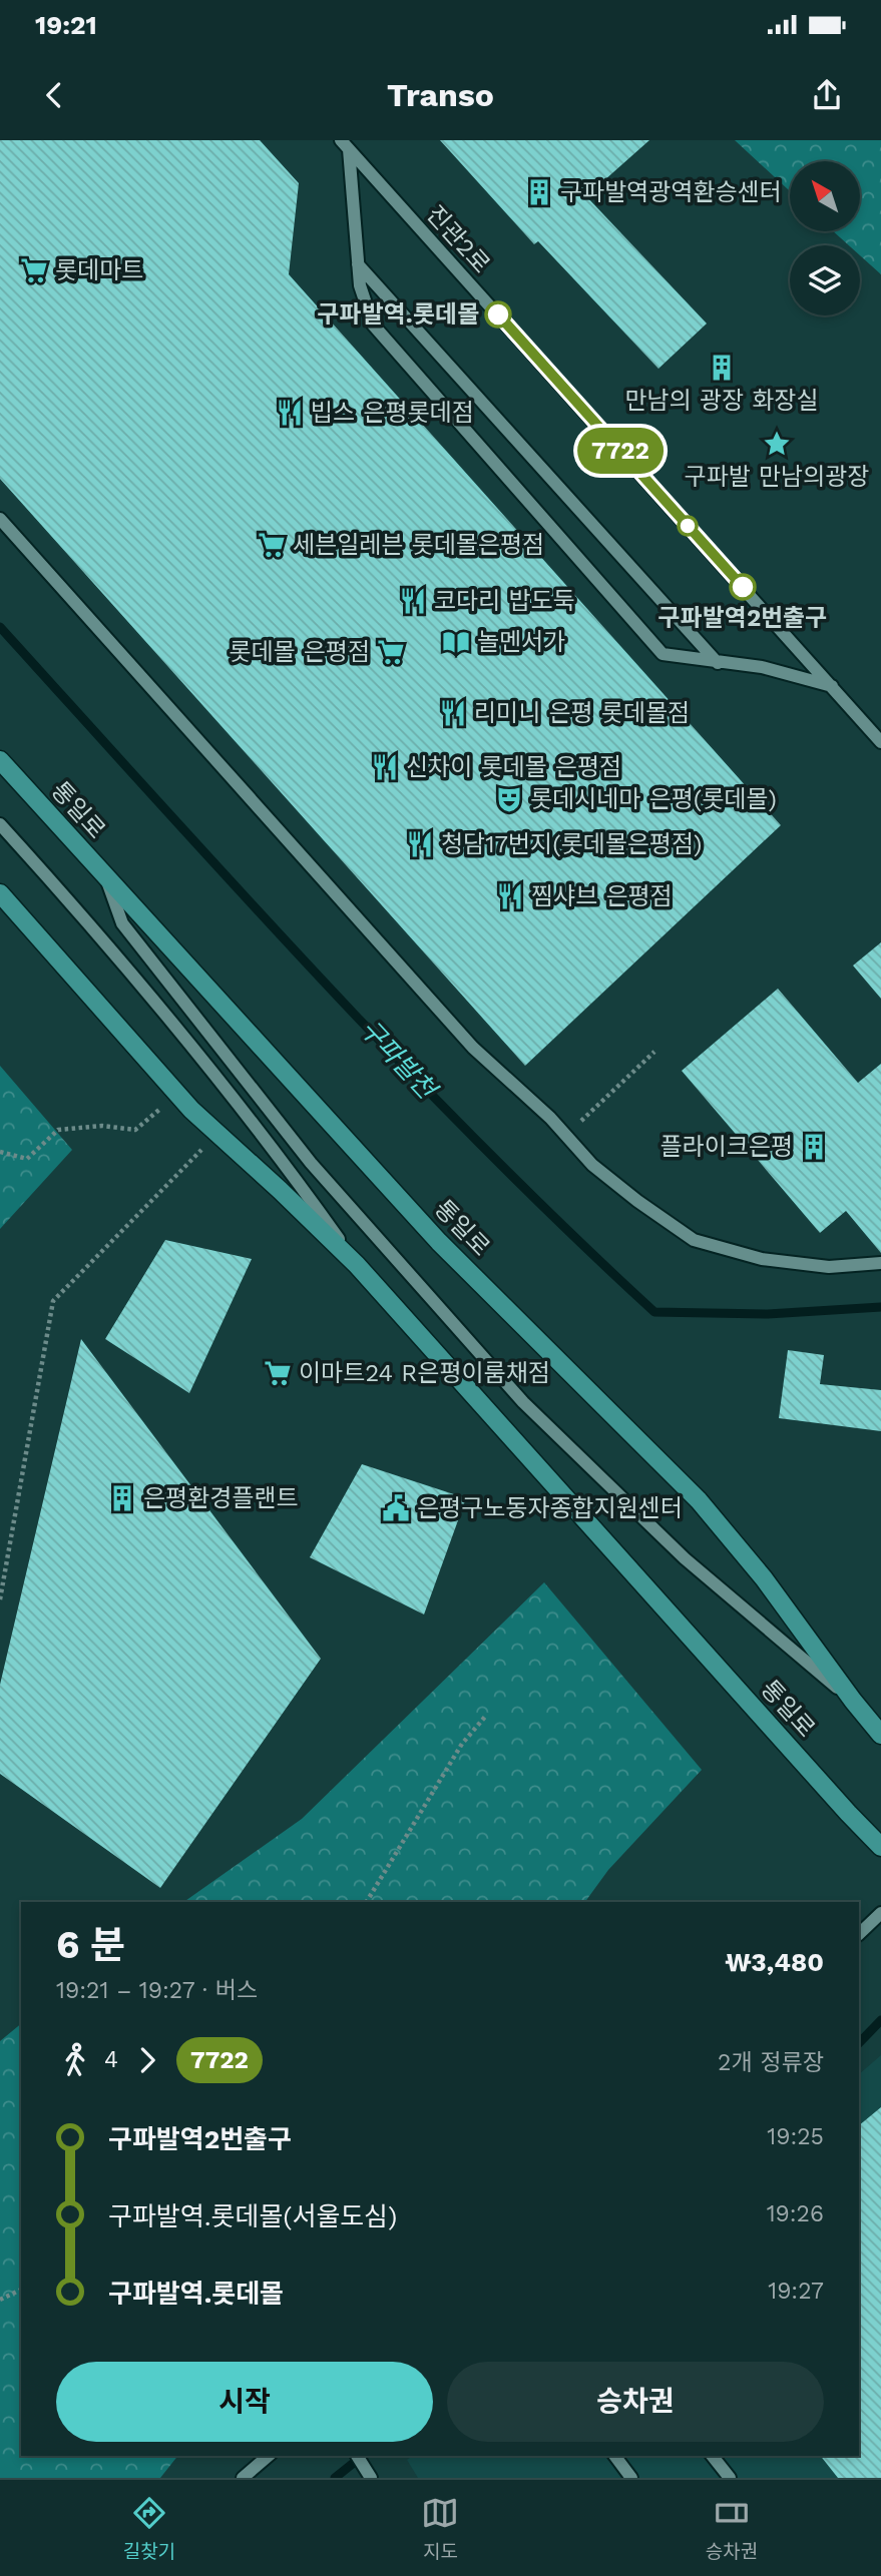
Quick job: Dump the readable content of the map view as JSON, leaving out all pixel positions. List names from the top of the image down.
{
  "streets": {
    "main road": ["통일로"],
    "street": ["진관2로"]
  },
  "water": ["구파발천"],
  "places": {
    "building": [
      "구파발역광역환승센터",
      "만남의 광장 화장실",
      "플라이크은평",
      "은평환경플랜트"
    ],
    "supermarket": [
      "롯데마트",
      "세븐일레븐 롯데몰은평점",
      "롯데몰 은평점",
      "이마트24 R은평이룸채점"
    ],
    "other": ["구파발역.롯데몰", "구파발역2번출구"],
    "restaurant": [
      "빕스 은평롯데점",
      "코다리 밥도둑",
      "리미니 은평 롯데몰점",
      "신차이 롯데몰 은평점",
      "청담17번지(롯데몰은평점)",
      "찜샤브 은평점"
    ],
    "place": ["구파발 만남의광장"],
    "library": ["놀멘서가"],
    "theatre": ["롯데시네마 은평(롯데몰)"],
    "public building": ["은평구노동자종합지원센터"]
  },
  "lines": ["bus line 7722"],
  "north": "top left",
  "page": {
    "status": "19:21",
    "header": "Transo",
    "on_map": "7722",
    "heading": ["6 분", "19:21 – 19:27 · 버스", "₩3,480"],
    "legs": ["4", "7722", "2개 정류장"],
    "list": [
      {
        "name": "구파발역2번출구",
        "value": "19:25"
      },
      {
        "name": "구파발역.롯데몰(서울도심)",
        "value": "19:26"
      },
      {
        "name": "구파발역.롯데몰",
        "value": "19:27"
      }
    ],
    "buttons": ["시작", "승차권"],
    "tabs": ["길찾기", "지도", "승차권"]
  }
}
